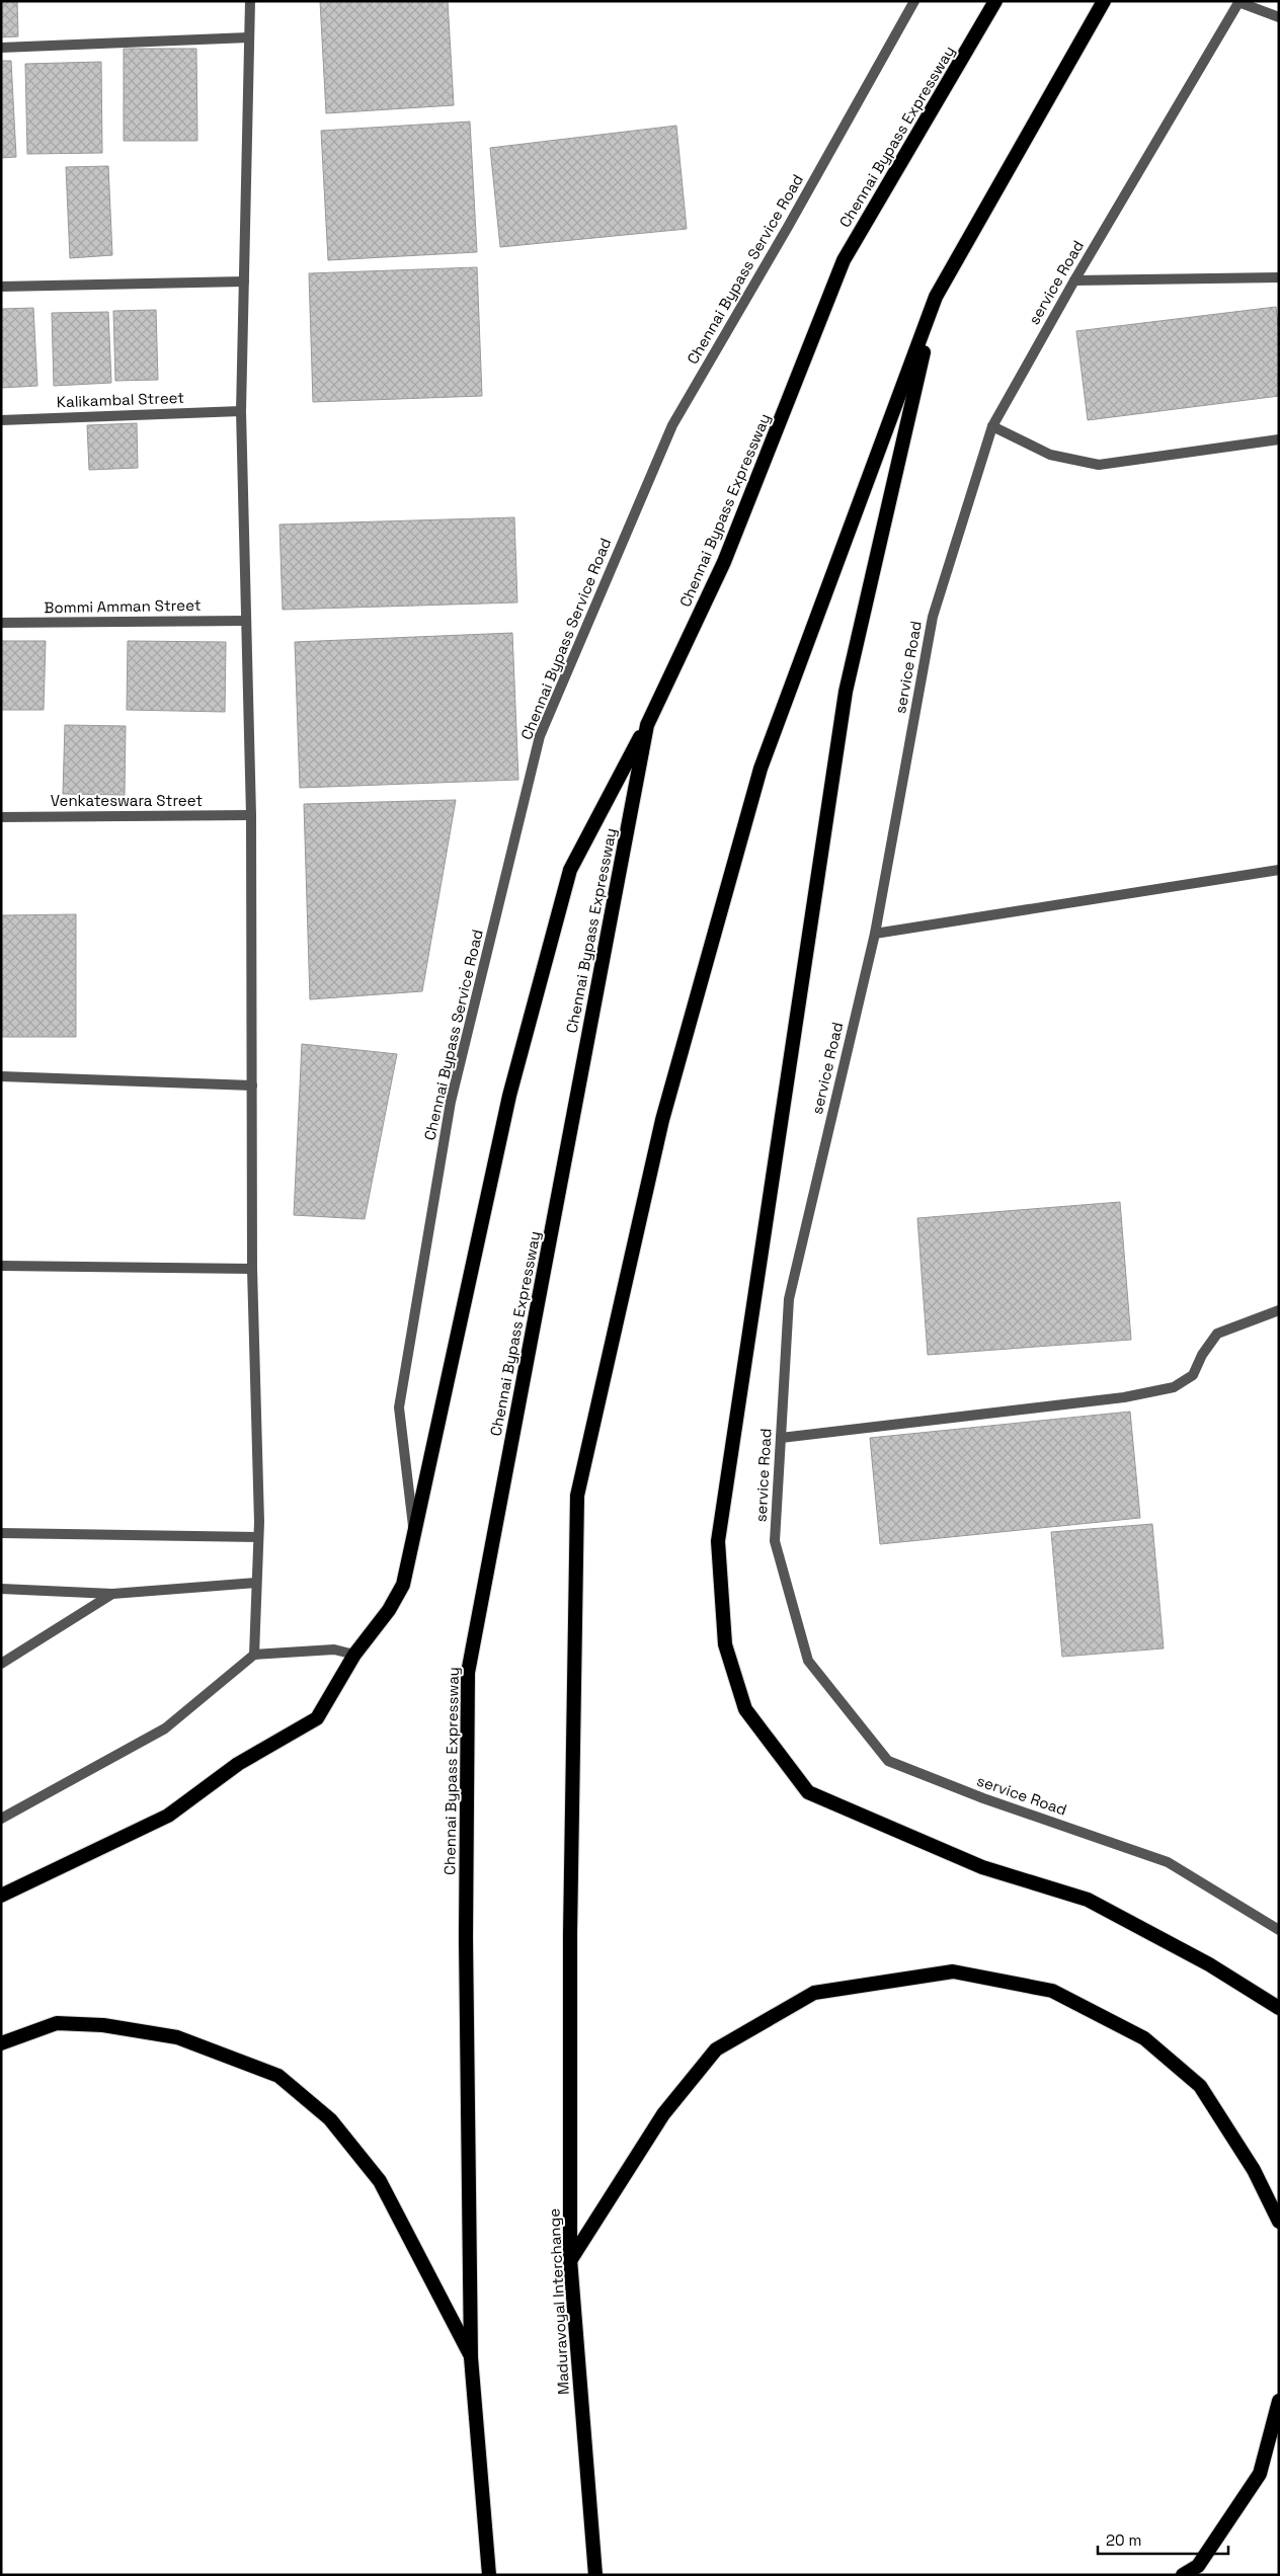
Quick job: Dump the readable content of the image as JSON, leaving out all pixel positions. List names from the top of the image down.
{
  "streets": {
    "highway": ["Chennai Bypass Expressway", "Maduravoyal Interchange"],
    "street": [
      "Chennai Bypass Service Road",
      "service Road",
      "Kalikambal Street",
      "Bommi Amman Street",
      "Venkateswara Street"
    ]
  },
  "scale_bar": "20 m"
}
